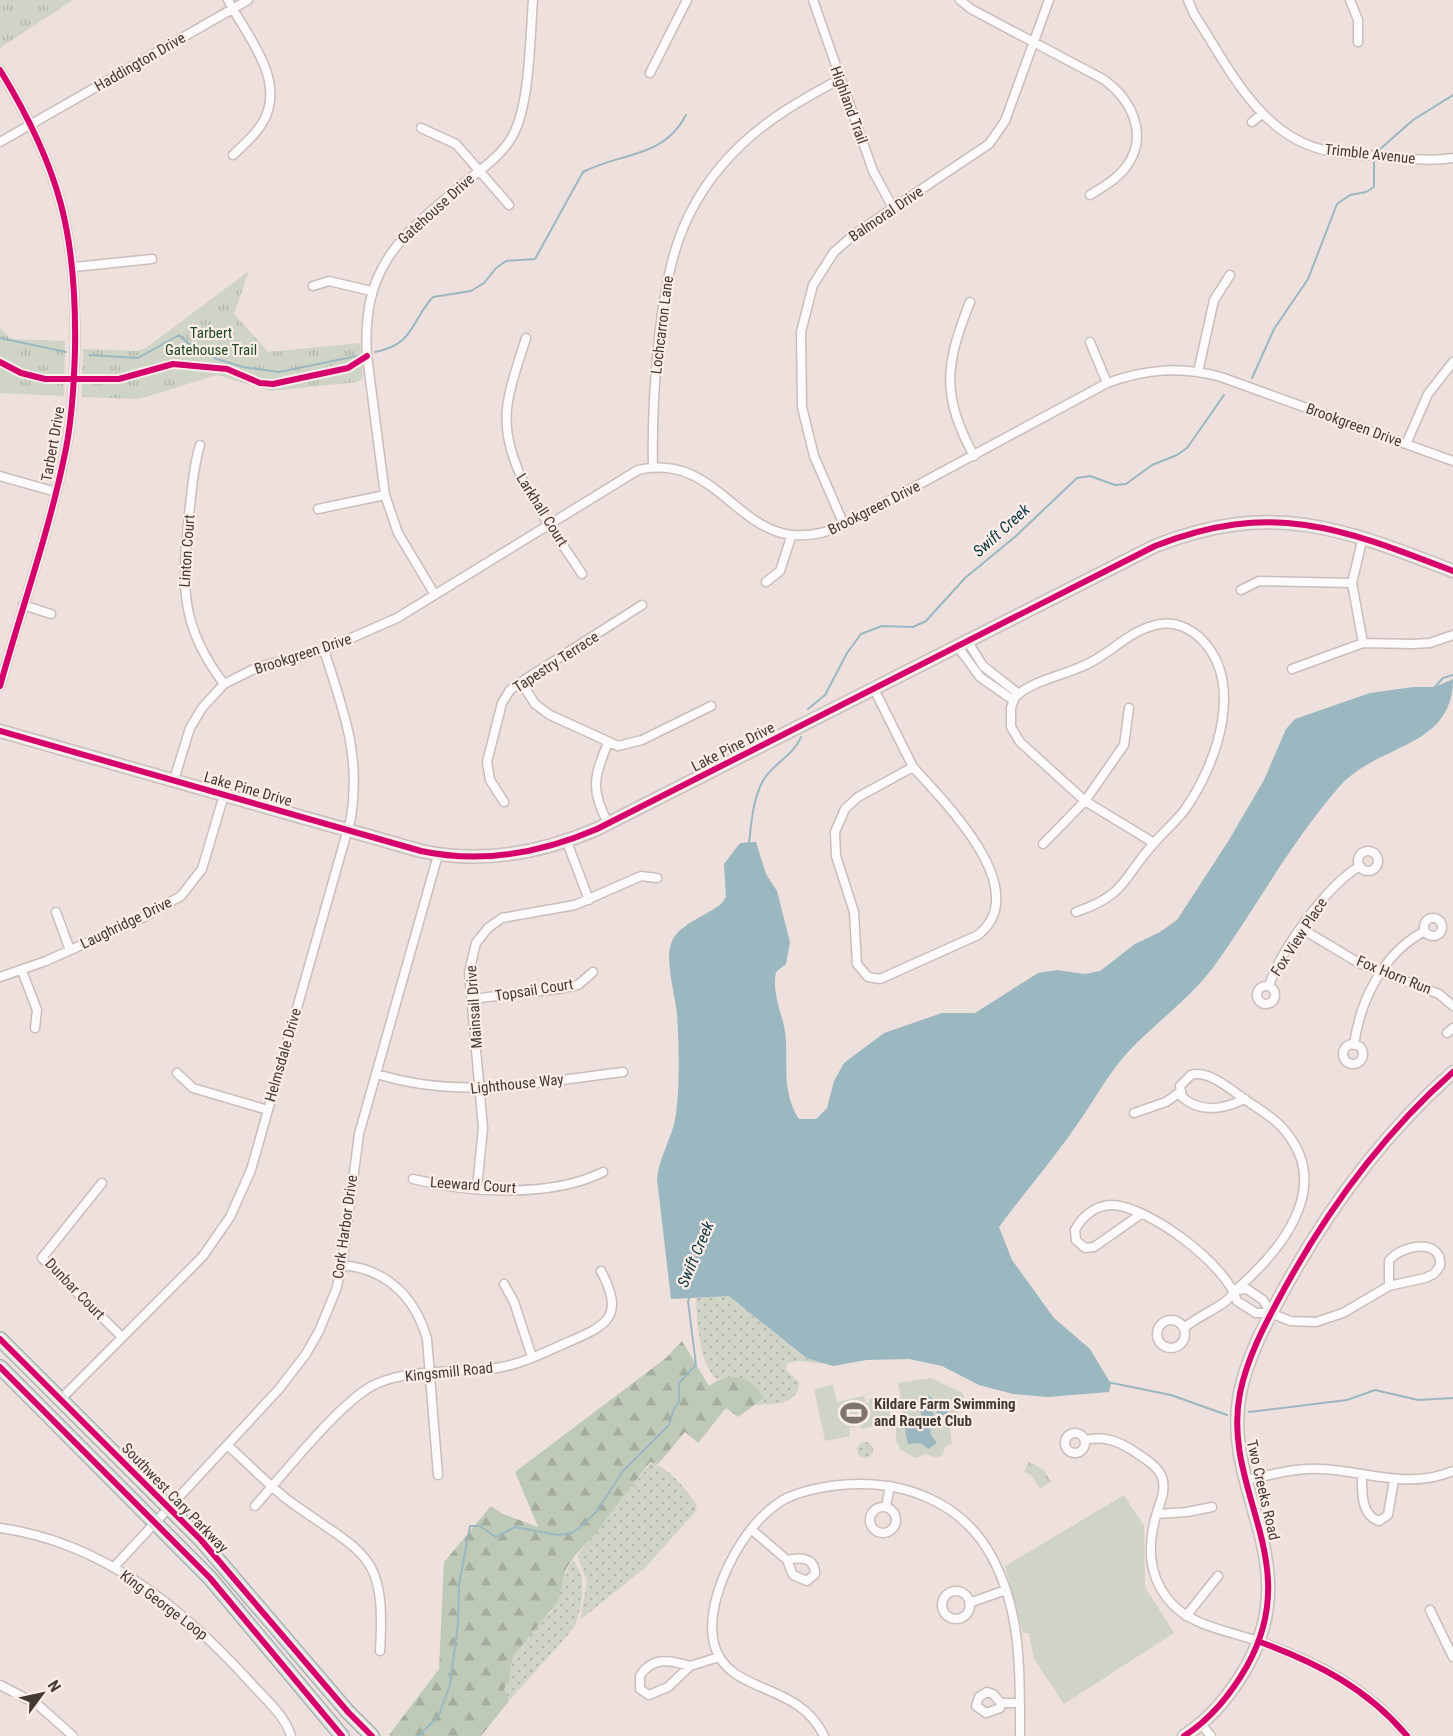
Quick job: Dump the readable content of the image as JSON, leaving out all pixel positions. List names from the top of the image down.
{
  "streets": {
    "main road": ["Southwest Cary Parkway"],
    "street": [
      "Haddington Drive",
      "Highland Trail",
      "Trimble Avenue",
      "Gatehouse Drive",
      "Balmoral Drive",
      "Lochcarron Lane",
      "Brookgreen Drive",
      "Tarbert Drive",
      "Larkhall Court",
      "Linton Court",
      "Tapestry Terrace",
      "Lake Pine Drive",
      "Laughridge Drive",
      "Fox View Place",
      "Fox Horn Run",
      "Topsail Court",
      "Mainsail Drive",
      "Helmsdale Drive",
      "Lighthouse Way",
      "Leeward Court",
      "Cork Harbor Drive",
      "Dunbar Court",
      "Kingsmill Road",
      "Two Creeks Road",
      "King George Loop"
    ]
  },
  "crossings": [
    ["Haddington Drive", "Tarbert Drive"],
    ["Highland Trail", "Balmoral Drive"],
    ["Highland Trail", "Lochcarron Lane"],
    ["Gatehouse Drive", "Brookgreen Drive"],
    ["Balmoral Drive", "Brookgreen Drive"],
    ["Lochcarron Lane", "Brookgreen Drive"],
    ["Brookgreen Drive", "Larkhall Court"],
    ["Brookgreen Drive", "Linton Court"],
    ["Brookgreen Drive", "Lake Pine Drive"],
    ["Brookgreen Drive", "Helmsdale Drive"],
    ["Lake Pine Drive", "Laughridge Drive"],
    ["Lake Pine Drive", "Helmsdale Drive"],
    ["Lake Pine Drive", "Cork Harbor Drive"],
    ["Fox View Place", "Fox Horn Run"],
    ["Topsail Court", "Mainsail Drive"],
    ["Mainsail Drive", "Lighthouse Way"],
    ["Mainsail Drive", "Leeward Court"],
    ["Helmsdale Drive", "Dunbar Court"],
    ["Helmsdale Drive", "Southwest Cary Parkway"],
    ["Lighthouse Way", "Cork Harbor Drive"],
    ["Cork Harbor Drive", "Southwest Cary Parkway"],
    ["Cork Harbor Drive", "King George Loop"]
  ],
  "water": ["Swift Creek"],
  "parks": ["Tarbert Gatehouse Trail"],
  "places": {
    "sports": ["Kildare Farm Swimming and Raquet Club"]
  },
  "north": "top right"
}
